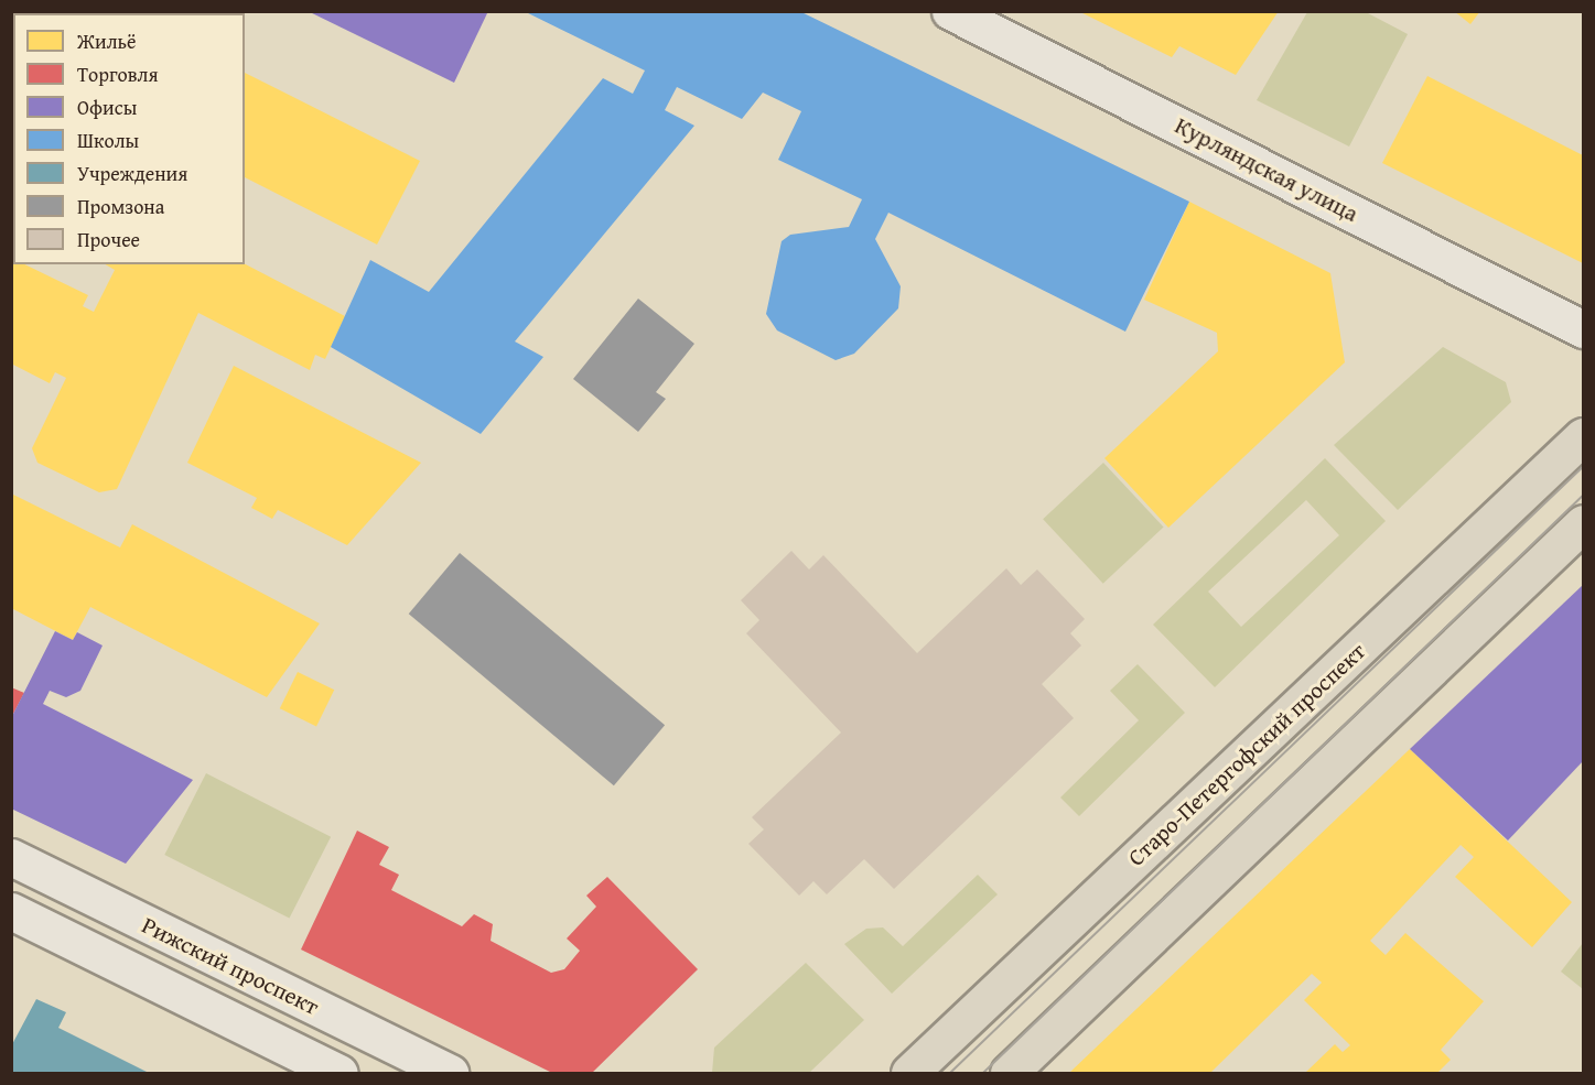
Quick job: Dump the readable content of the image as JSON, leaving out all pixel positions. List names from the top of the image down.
{
  "streets": {
    "main road": ["Курляндская улица", "Старо-Петергофский проспект", "Рижский проспект"]
  },
  "legend": [
    "Жильё",
    "Торговля",
    "Офисы",
    "Школы",
    "Учреждения",
    "Промзона",
    "Прочее"
  ]
}
